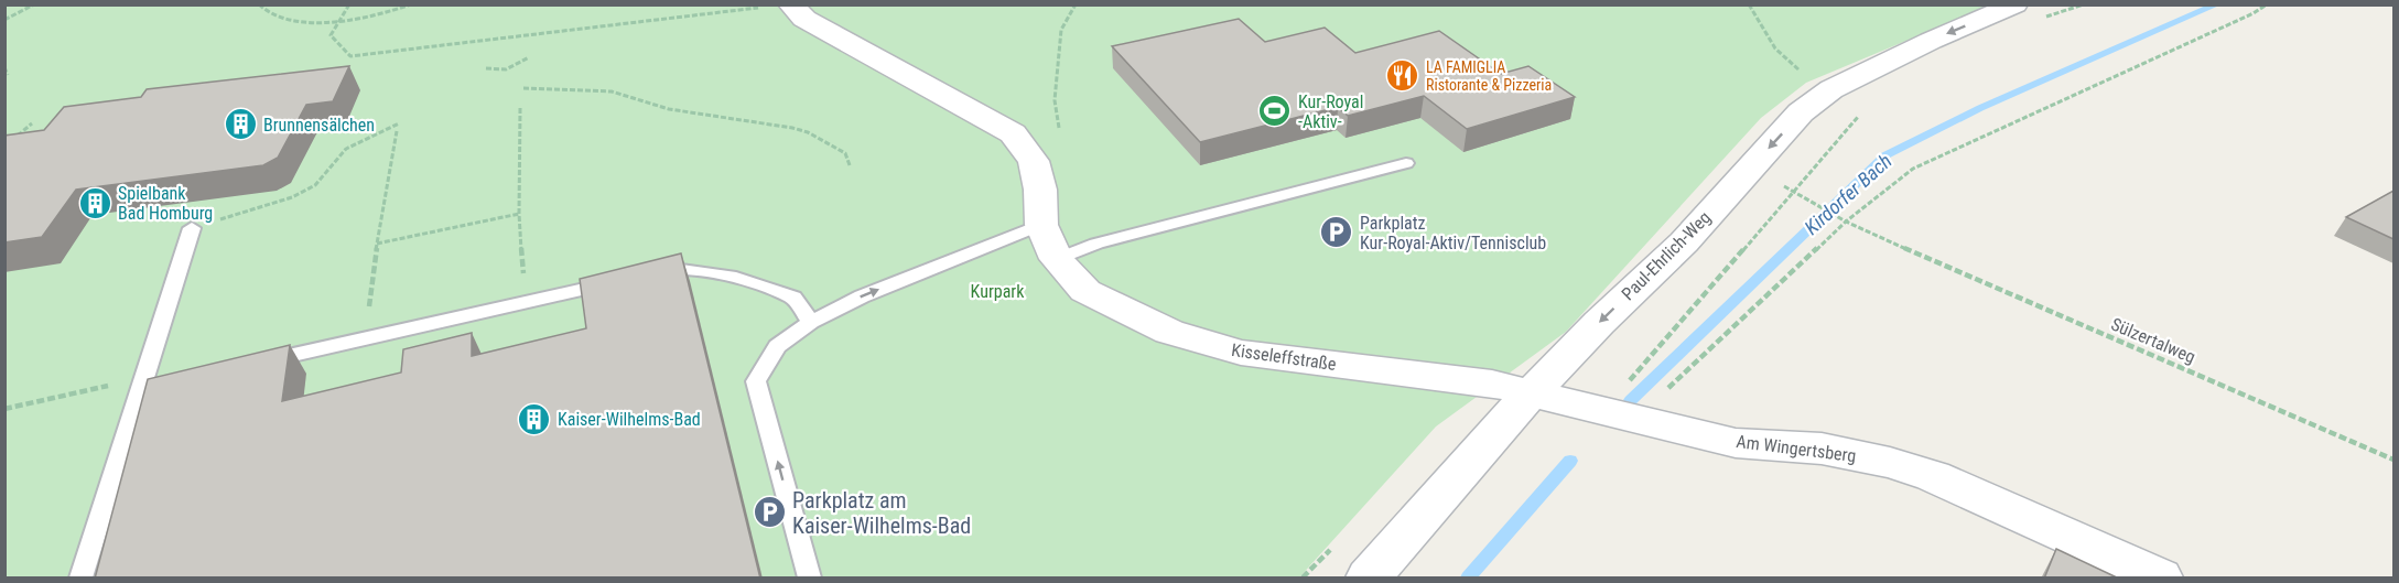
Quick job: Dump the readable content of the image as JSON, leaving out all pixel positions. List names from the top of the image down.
{
  "streets": {
    "street": ["Paul-Ehrlich-Weg", "Kisseleffstraße", "Am Wingertsberg"],
    "path": ["Sülzertalweg"]
  },
  "crossings": [
    ["Paul-Ehrlich-Weg", "Kisseleffstraße"],
    ["Paul-Ehrlich-Weg", "Am Wingertsberg"],
    ["Kisseleffstraße", "Am Wingertsberg"]
  ],
  "one_way": ["Paul-Ehrlich-Weg"],
  "water": ["Kirdorfer Bach"],
  "parks": ["Kurpark"],
  "places": {
    "restaurant": ["LA FAMIGLIA Ristorante & Pizzeria"],
    "sports": ["Kur-Royal -Aktiv-"],
    "building": ["Brunnensälchen", "Spielbank Bad Homburg", "Kaiser-Wilhelms-Bad"],
    "parking": ["Parkplatz Kur-Royal-Aktiv/Tennisclub", "Parkplatz am Kaiser-Wilhelms-Bad"]
  }
}
